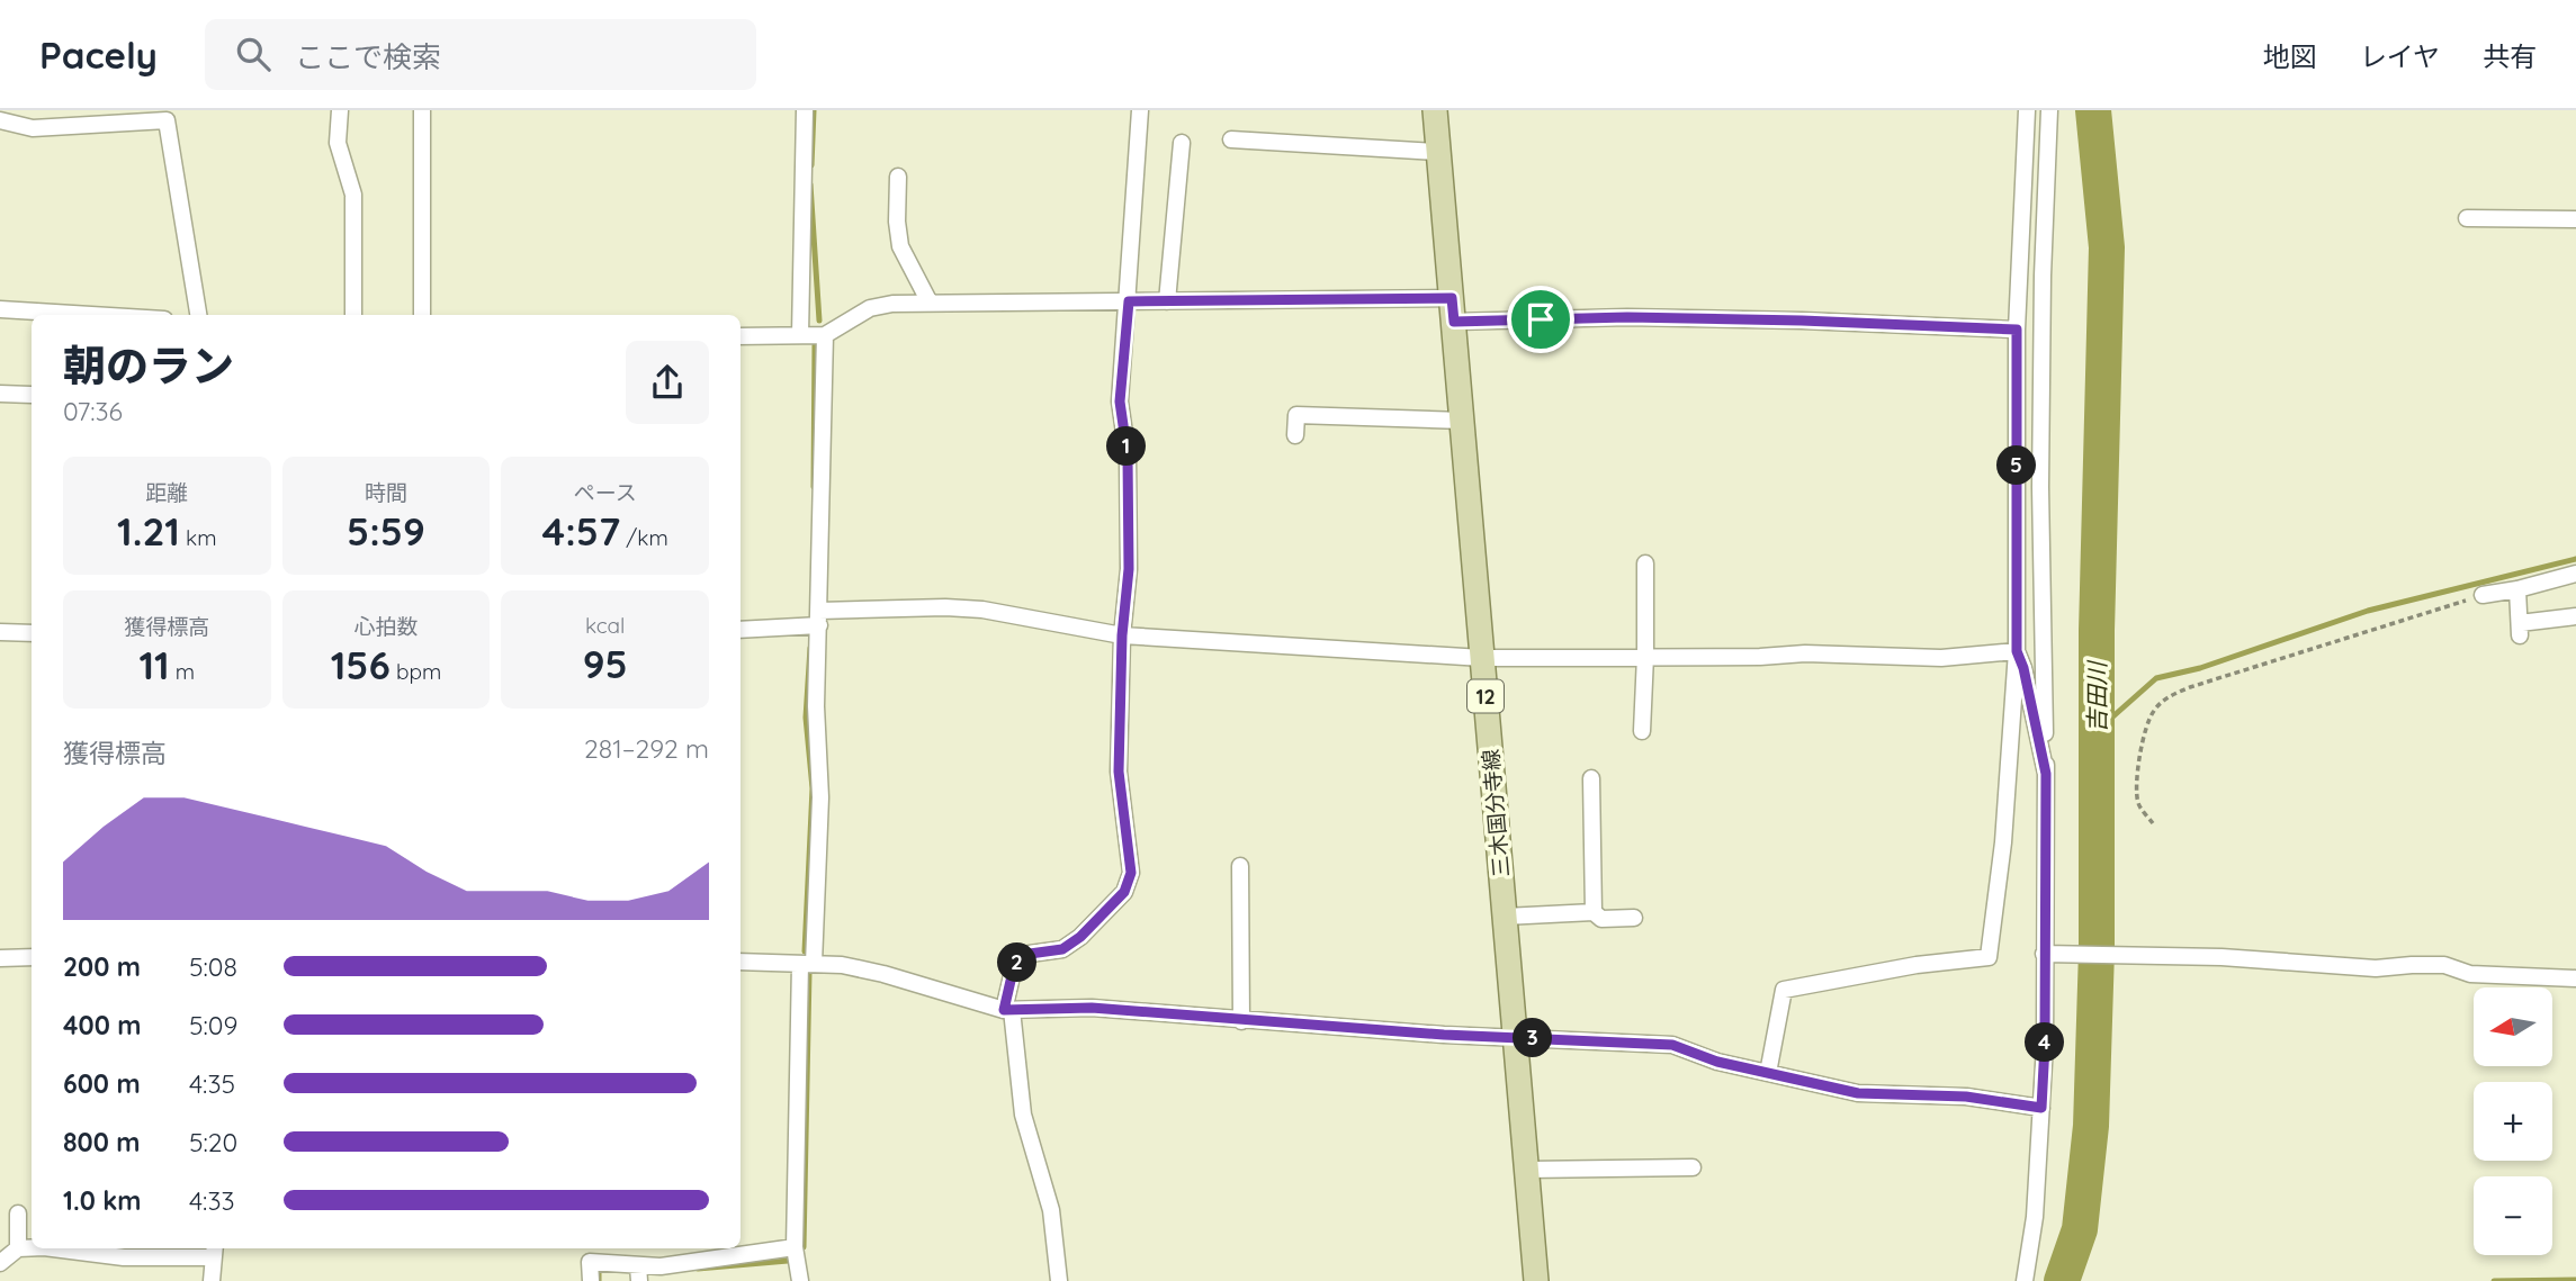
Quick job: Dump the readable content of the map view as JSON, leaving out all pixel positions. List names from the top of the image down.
{
  "streets": {
    "main road": ["12", "三木国分寺線"]
  },
  "water": ["吉田川"],
  "north": "left",
  "page": {
    "header": "Pacely",
    "search": "ここで検索",
    "nav": ["地図", "レイヤ", "共有"],
    "heading": ["朝のラン", "07:36"],
    "pins": [
      "1",
      "5",
      "2",
      "3",
      "4"
    ],
    "stats": [
      ["距離", "1.21 km"],
      ["時間", "5:59"],
      ["ペース", "4:57 /km"],
      ["獲得標高", "11 m"],
      ["心拍数", "156 bpm"],
      ["kcal", "95"]
    ],
    "chart": ["獲得標高", "281–292 m"],
    "list": [
      {
        "name": "200 m",
        "note": "5:08"
      },
      {
        "name": "400 m",
        "note": "5:09"
      },
      {
        "name": "600 m",
        "note": "4:35"
      },
      {
        "name": "800 m",
        "note": "5:20"
      },
      {
        "name": "1.0 km",
        "note": "4:33"
      }
    ],
    "map_buttons": ["+", "−"]
  }
}
